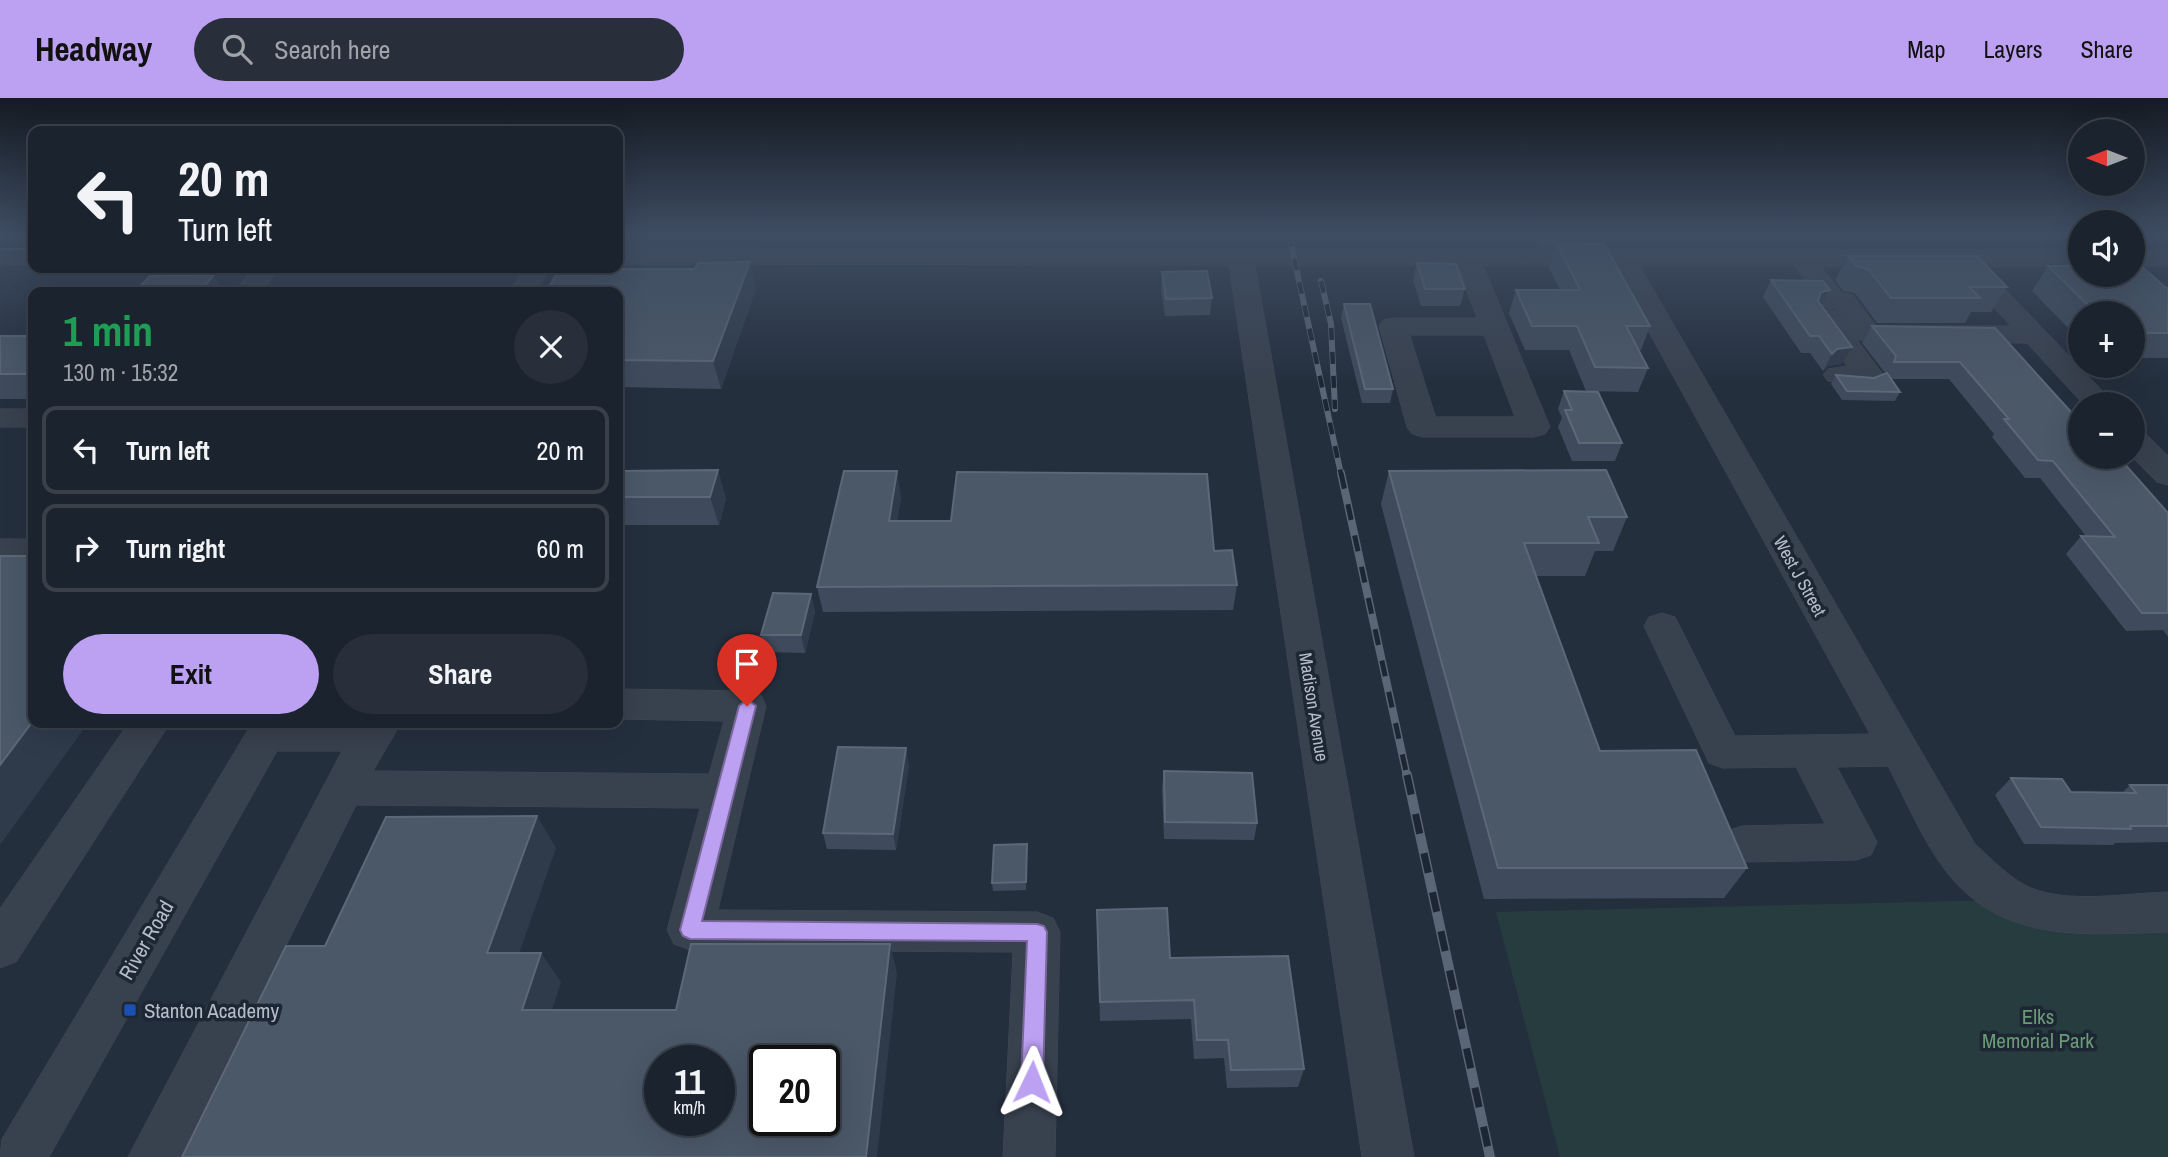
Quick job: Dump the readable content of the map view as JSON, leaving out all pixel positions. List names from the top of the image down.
{
  "streets": {
    "street": ["West J Street", "Madison Avenue", "River Road"]
  },
  "parks": ["Elks Memorial Park"],
  "places": {
    "transit": ["Stanton Academy"]
  },
  "north": "left",
  "page": {
    "header": "Headway",
    "search": "Search here",
    "nav": ["Map", "Layers", "Share"],
    "map_buttons": ["+", "−"],
    "turn": ["20 m", "Turn left"],
    "heading": ["1 min", "130 m · 15:32"],
    "list": [
      {
        "name": "Turn left",
        "value": "20 m"
      },
      {
        "name": "Turn right",
        "value": "60 m"
      }
    ],
    "buttons": ["Exit", "Share"],
    "speed": "11 km/h",
    "limit": "20"
  }
}
